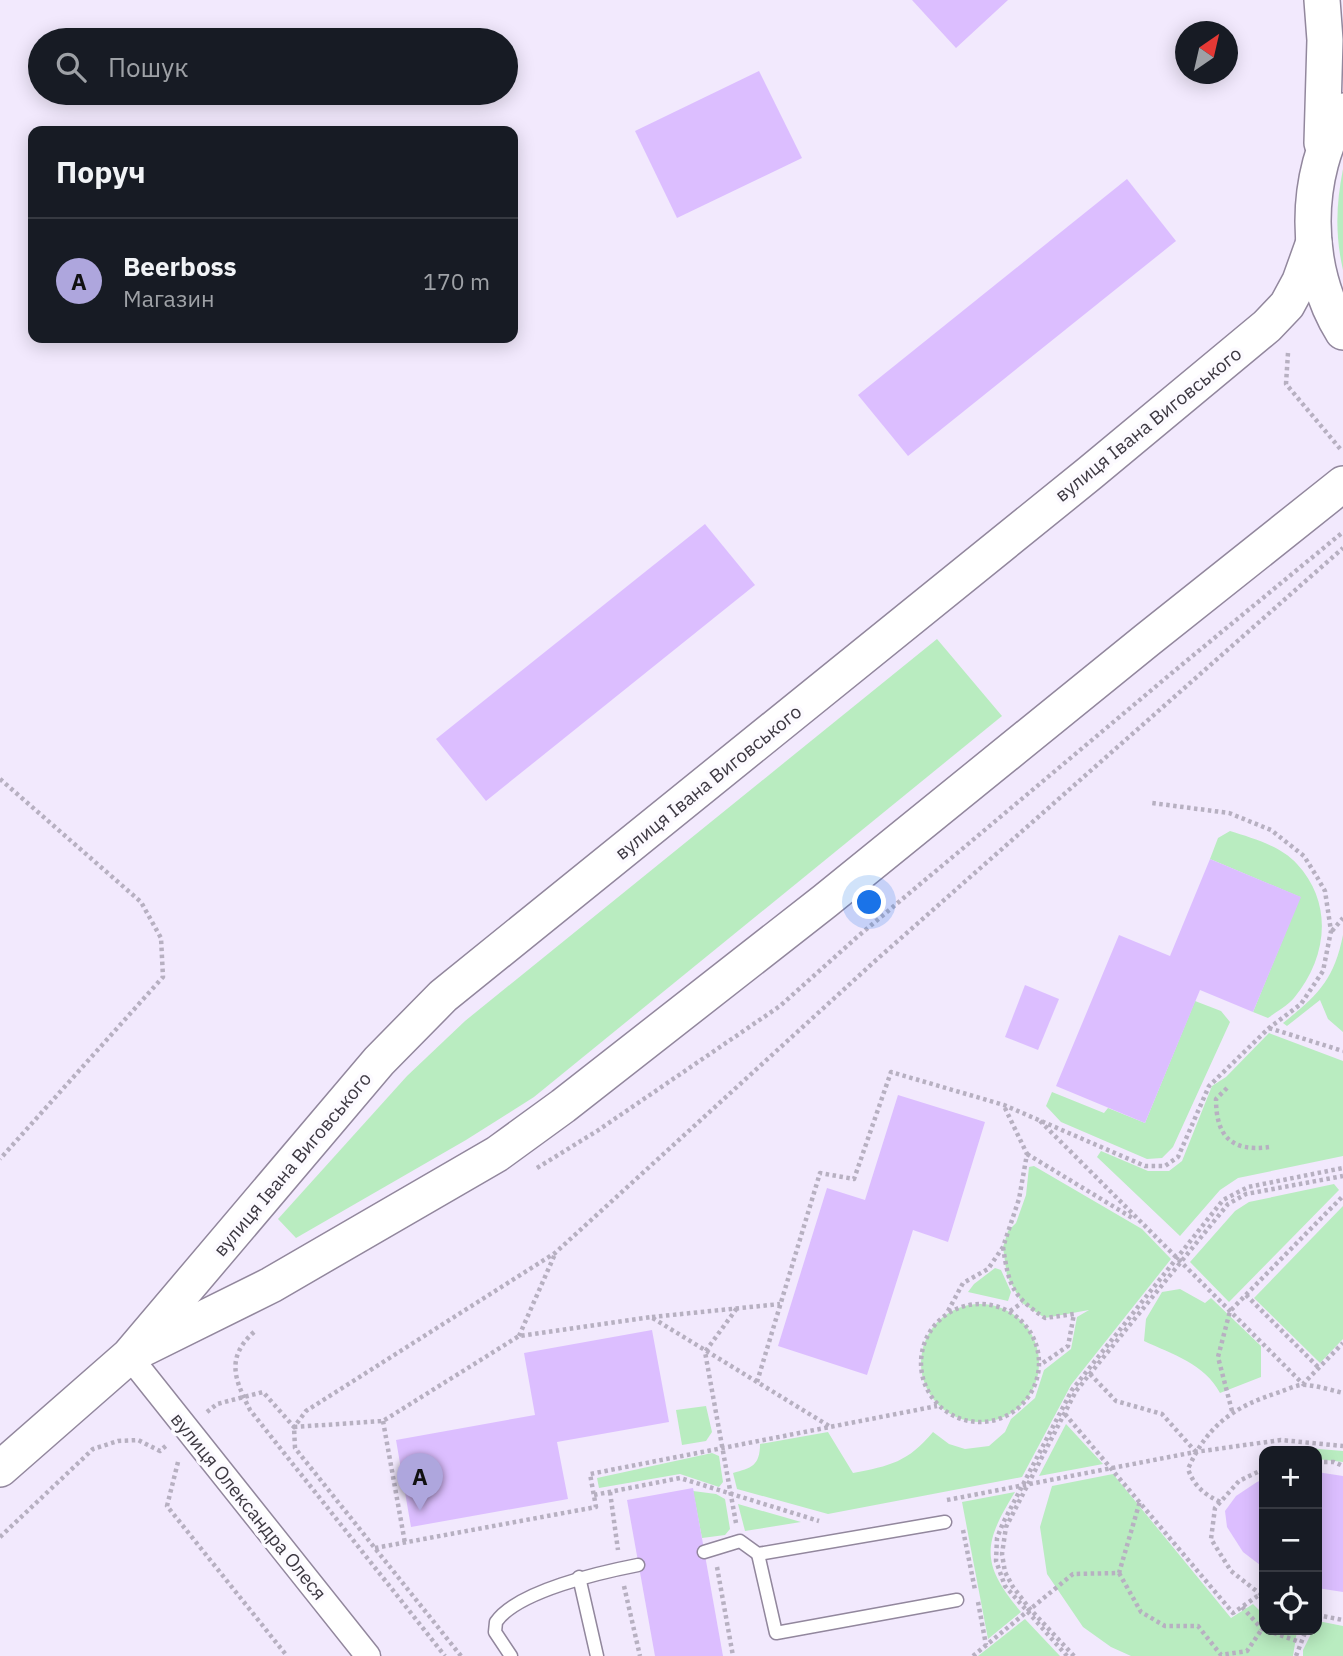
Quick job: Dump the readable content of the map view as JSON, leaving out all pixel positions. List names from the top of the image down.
{
  "streets": {
    "main road": ["вулиця Івана Виговського"],
    "street": ["вулиця Олександра Олеся"]
  },
  "crossings": [
    ["вулиця Івана Виговського", "вулиця Олександра Олеся"]
  ],
  "north": "top right",
  "page": {
    "search": "Пошук",
    "heading": "Поруч",
    "list": [
      {
        "mark": "A",
        "name": "Beerboss",
        "note": "Магазин",
        "value": "170 m"
      }
    ],
    "map_buttons": ["+", "−"],
    "pins": "A"
  }
}
